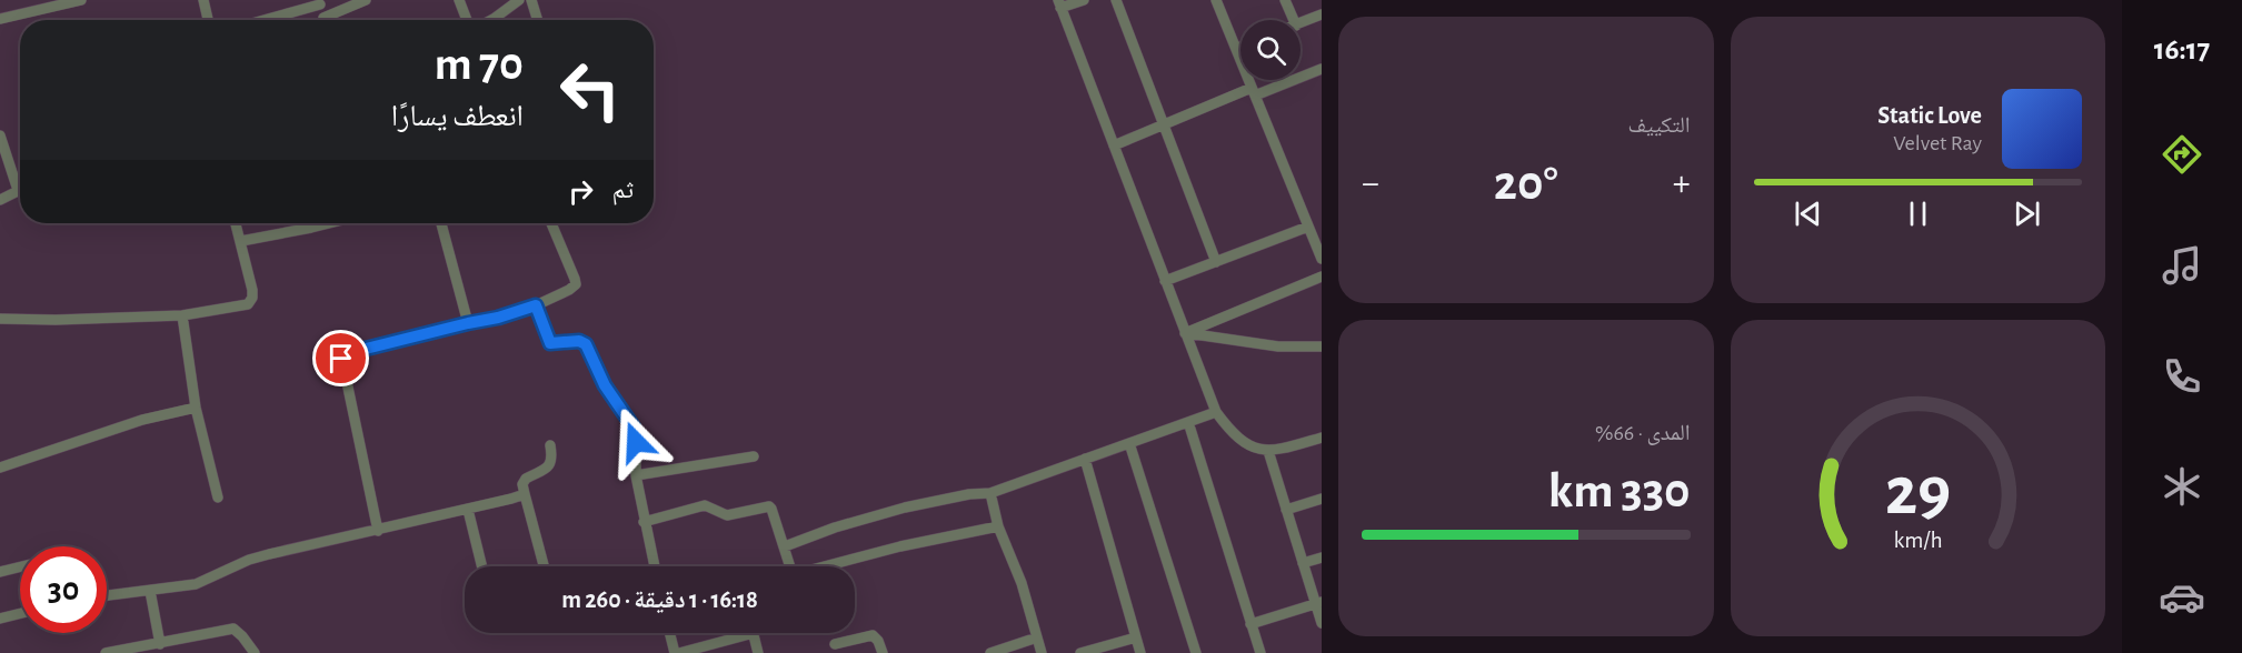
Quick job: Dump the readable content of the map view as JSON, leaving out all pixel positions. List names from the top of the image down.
{
  "page": {
    "tabs": "16:17",
    "tile": [
      "التكييف",
      ["المدى · 66%", "330 km"]
    ],
    "turn": ["70 m", "انعطف يسارًا"],
    "song": ["Static Love", "Velvet Ray"],
    "heat": ["−", "20°", "+"],
    "then": "ثم",
    "limit": "30",
    "trip": "16:18 · 1 دقيقة · 260 m",
    "gauge": ["29", "km/h"]
  }
}
